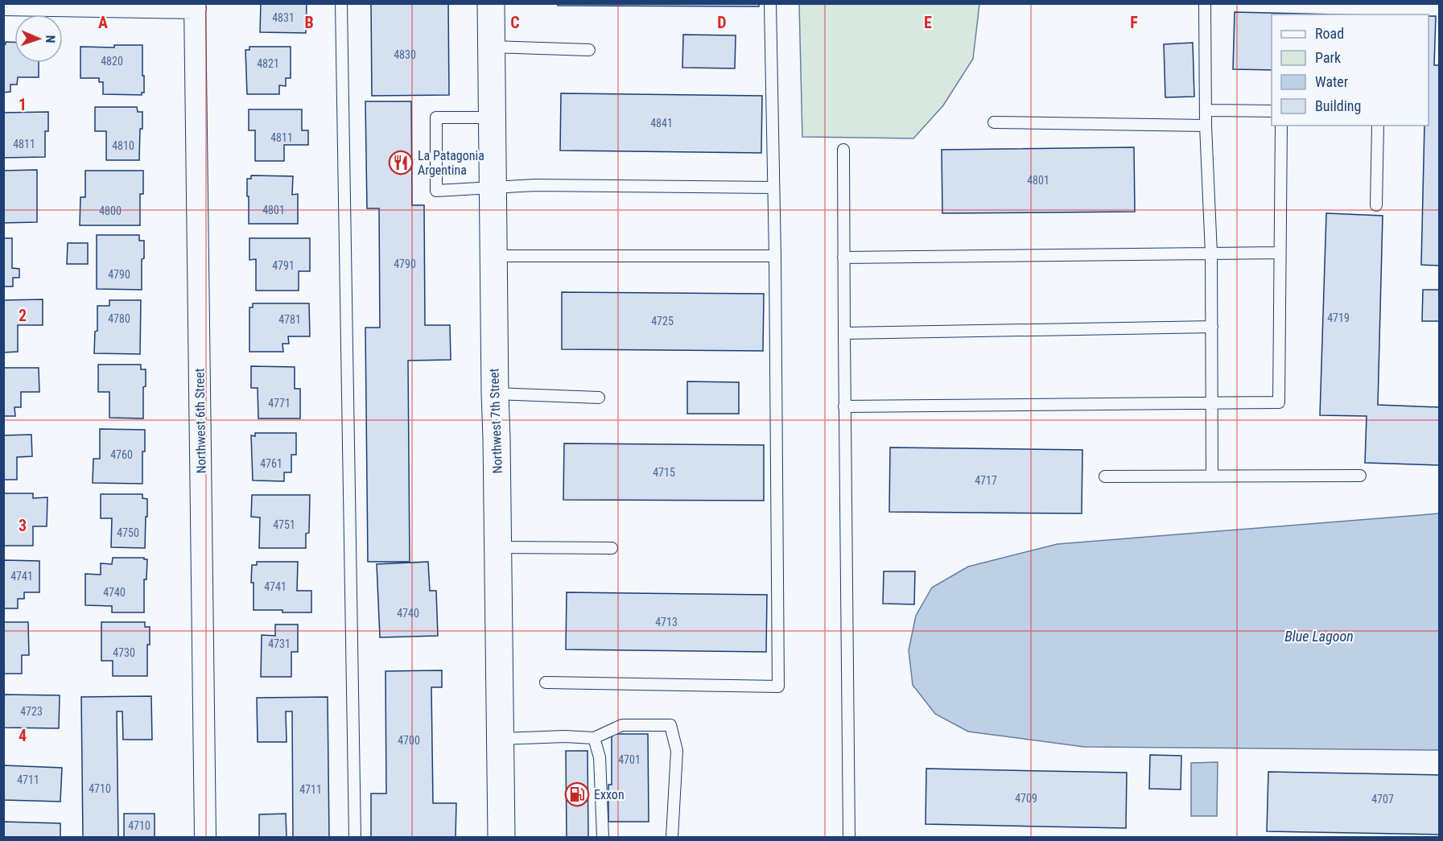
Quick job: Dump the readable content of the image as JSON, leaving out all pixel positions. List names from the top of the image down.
{
  "streets": {
    "main road": ["Northwest 7th Street"],
    "street": ["Northwest 6th Street"]
  },
  "water": ["Blue Lagoon"],
  "places": {
    "restaurant": ["La Patagonia Argentina"],
    "fuel station": ["Exxon"]
  },
  "house_numbers": [
    "4831",
    "4830",
    "4820",
    "4821",
    "4841",
    "4811",
    "4811",
    "4810",
    "4801",
    "4801",
    "4800",
    "4790",
    "4791",
    "4790",
    "4719",
    "4780",
    "4781",
    "4725",
    "4771",
    "4760",
    "4761",
    "4715",
    "4717",
    "4751",
    "4750",
    "4741",
    "4741",
    "4740",
    "4740",
    "4713",
    "4731",
    "4730",
    "4723",
    "4700",
    "4701",
    "4711",
    "4710",
    "4711",
    "4709",
    "4707",
    "4710"
  ],
  "legend": [
    "Road",
    "Park",
    "Water",
    "Building"
  ],
  "north": "right",
  "grid": {
    "columns": [
      "A",
      "B",
      "C",
      "D",
      "E",
      "F"
    ],
    "rows": [
      "1",
      "2",
      "3",
      "4"
    ]
  }
}
